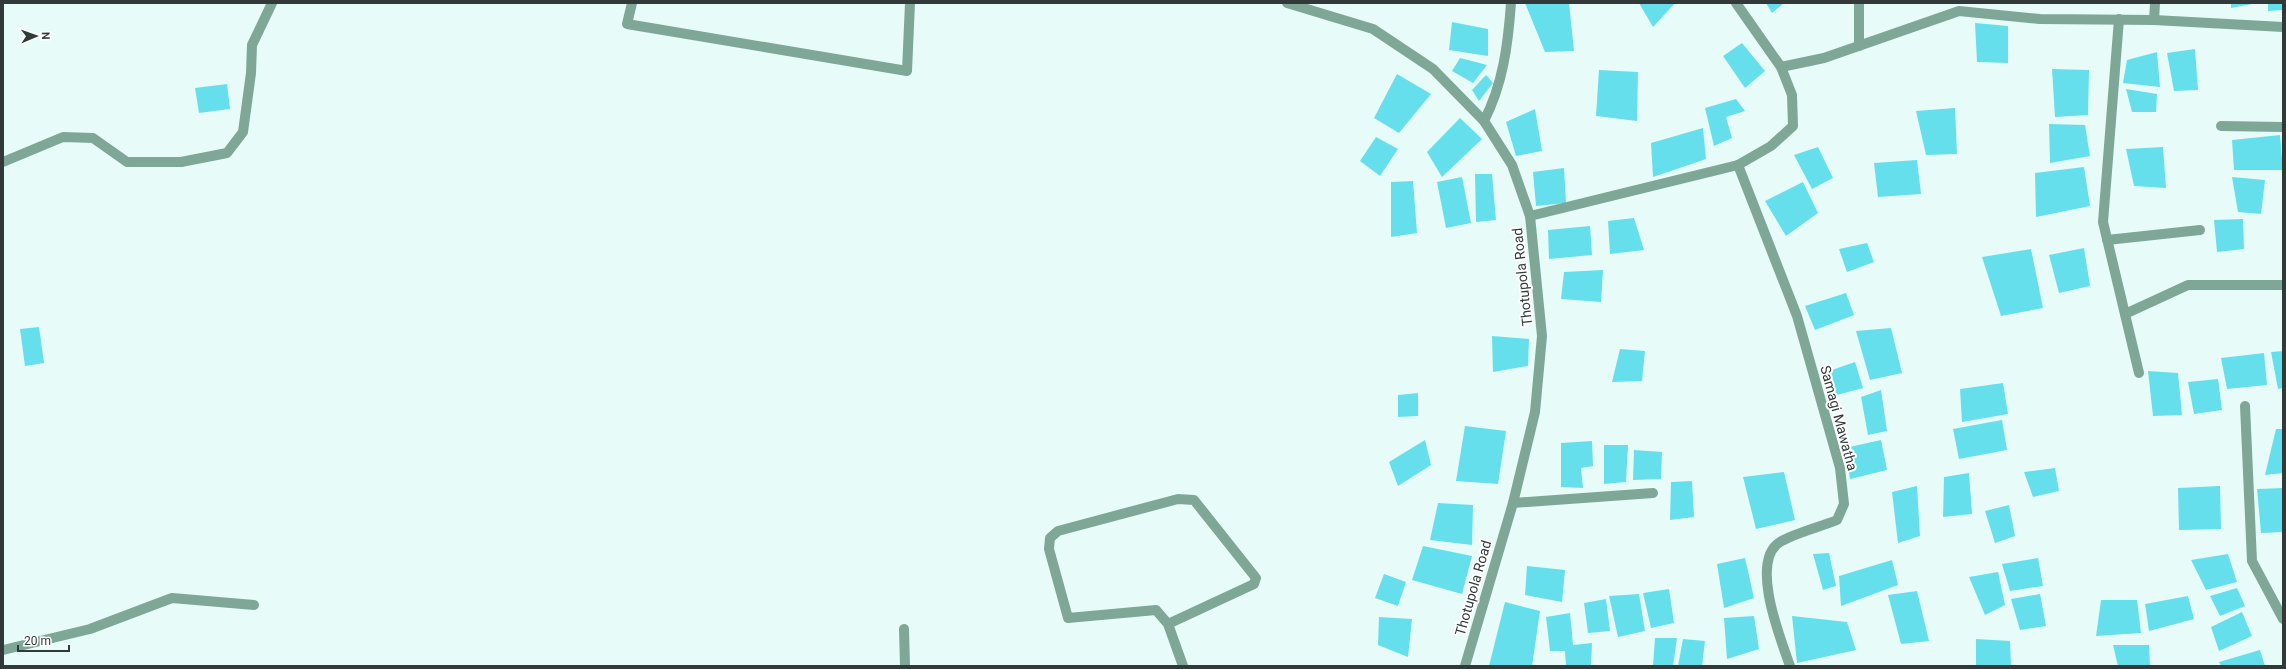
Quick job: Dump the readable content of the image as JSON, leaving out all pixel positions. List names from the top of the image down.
{
  "streets": {
    "street": ["Thotupola Road", "Samagi Mawatha"]
  },
  "scale_bar": "20 m",
  "north": "right"
}
